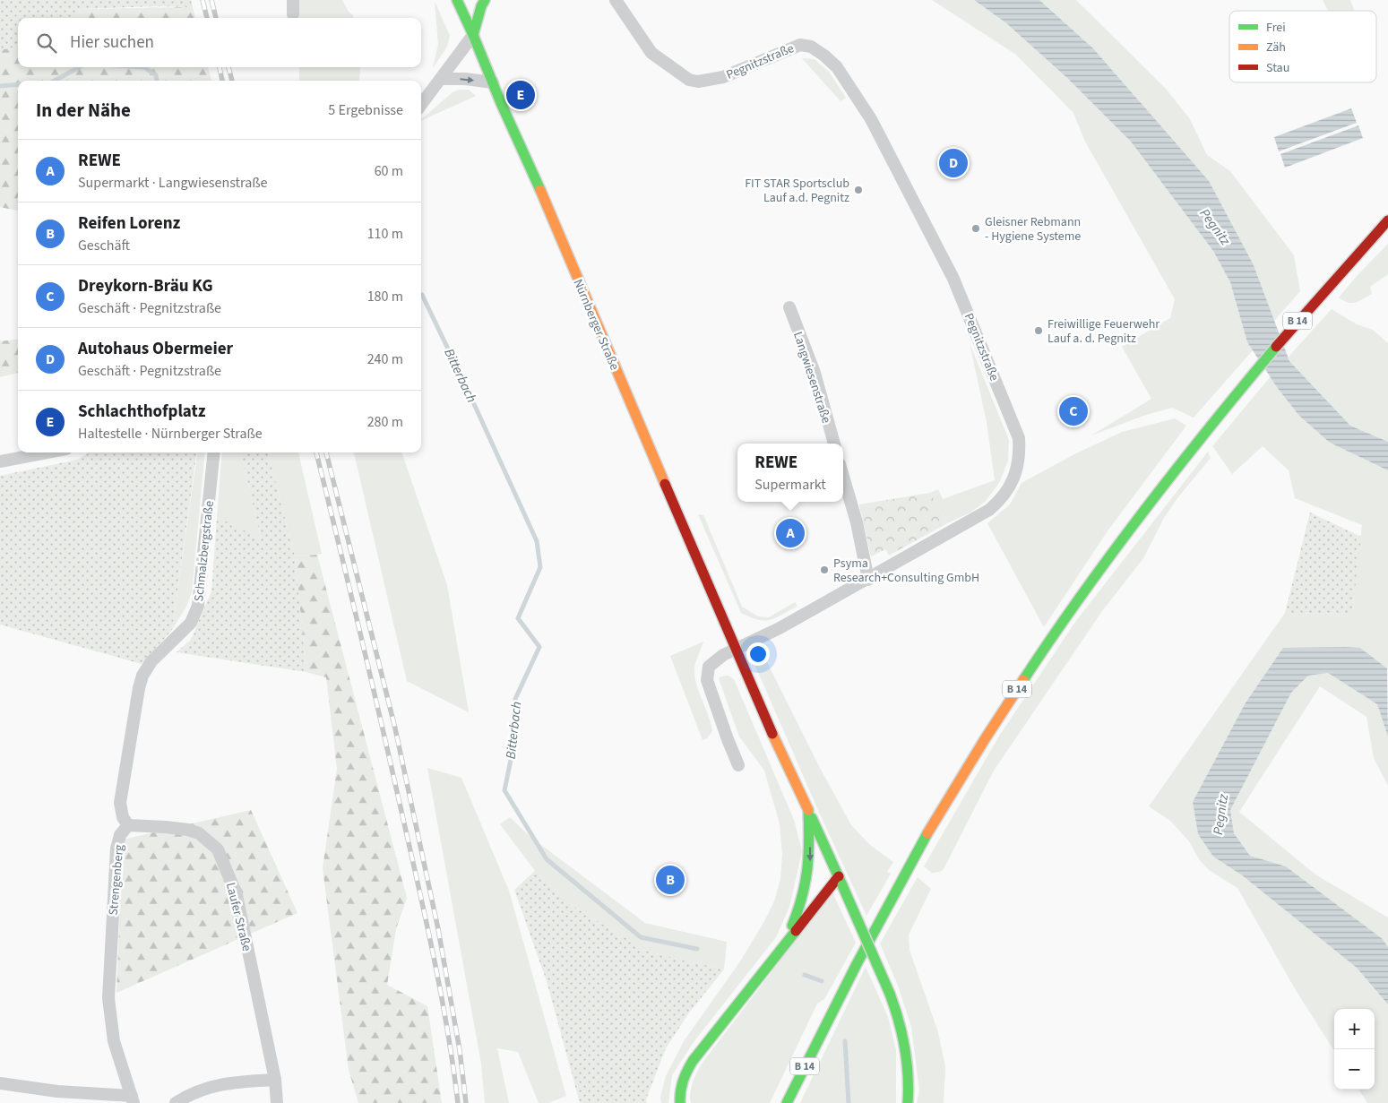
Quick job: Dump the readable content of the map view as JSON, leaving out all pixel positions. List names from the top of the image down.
{
  "streets": {
    "main road": ["B 14", "Nürnberger Straße"],
    "street": [
      "Pegnitzstraße",
      "Langwiesenstraße",
      "Schmalzbergstraße",
      "Strengenberg",
      "Laufer Straße"
    ]
  },
  "crossings": [
    ["Pegnitzstraße", "Nürnberger Straße"],
    ["Schmalzbergstraße", "Strengenberg"],
    ["Schmalzbergstraße", "Laufer Straße"],
    ["Strengenberg", "Laufer Straße"]
  ],
  "water": ["Pegnitz", "Bitterbach"],
  "places": [
    "FIT STAR Sportsclub Lauf a.d. Pegnitz",
    "Gleisner Rebmann - Hygiene Systeme",
    "Freiwillige Feuerwehr Lauf a. d. Pegnitz",
    "Psyma Research+Consulting GmbH"
  ],
  "legend": ["Frei", "Zäh", "Stau"],
  "page": {
    "search": "Hier suchen",
    "pins": [
      "E",
      "D",
      "C",
      "A",
      "B"
    ],
    "heading": ["In der Nähe", "5 Ergebnisse"],
    "list": [
      {
        "mark": "A",
        "name": "REWE",
        "note": "Supermarkt · Langwiesenstraße",
        "value": "60 m"
      },
      {
        "mark": "B",
        "name": "Reifen Lorenz",
        "note": "Geschäft",
        "value": "110 m"
      },
      {
        "mark": "C",
        "name": "Dreykorn-Bräu KG",
        "note": "Geschäft · Pegnitzstraße",
        "value": "180 m"
      },
      {
        "mark": "D",
        "name": "Autohaus Obermeier",
        "note": "Geschäft · Pegnitzstraße",
        "value": "240 m"
      },
      {
        "mark": "E",
        "name": "Schlachthofplatz",
        "note": "Haltestelle · Nürnberger Straße",
        "value": "280 m"
      }
    ],
    "popup": ["REWE", "Supermarkt"],
    "map_buttons": ["+", "−"]
  }
}
